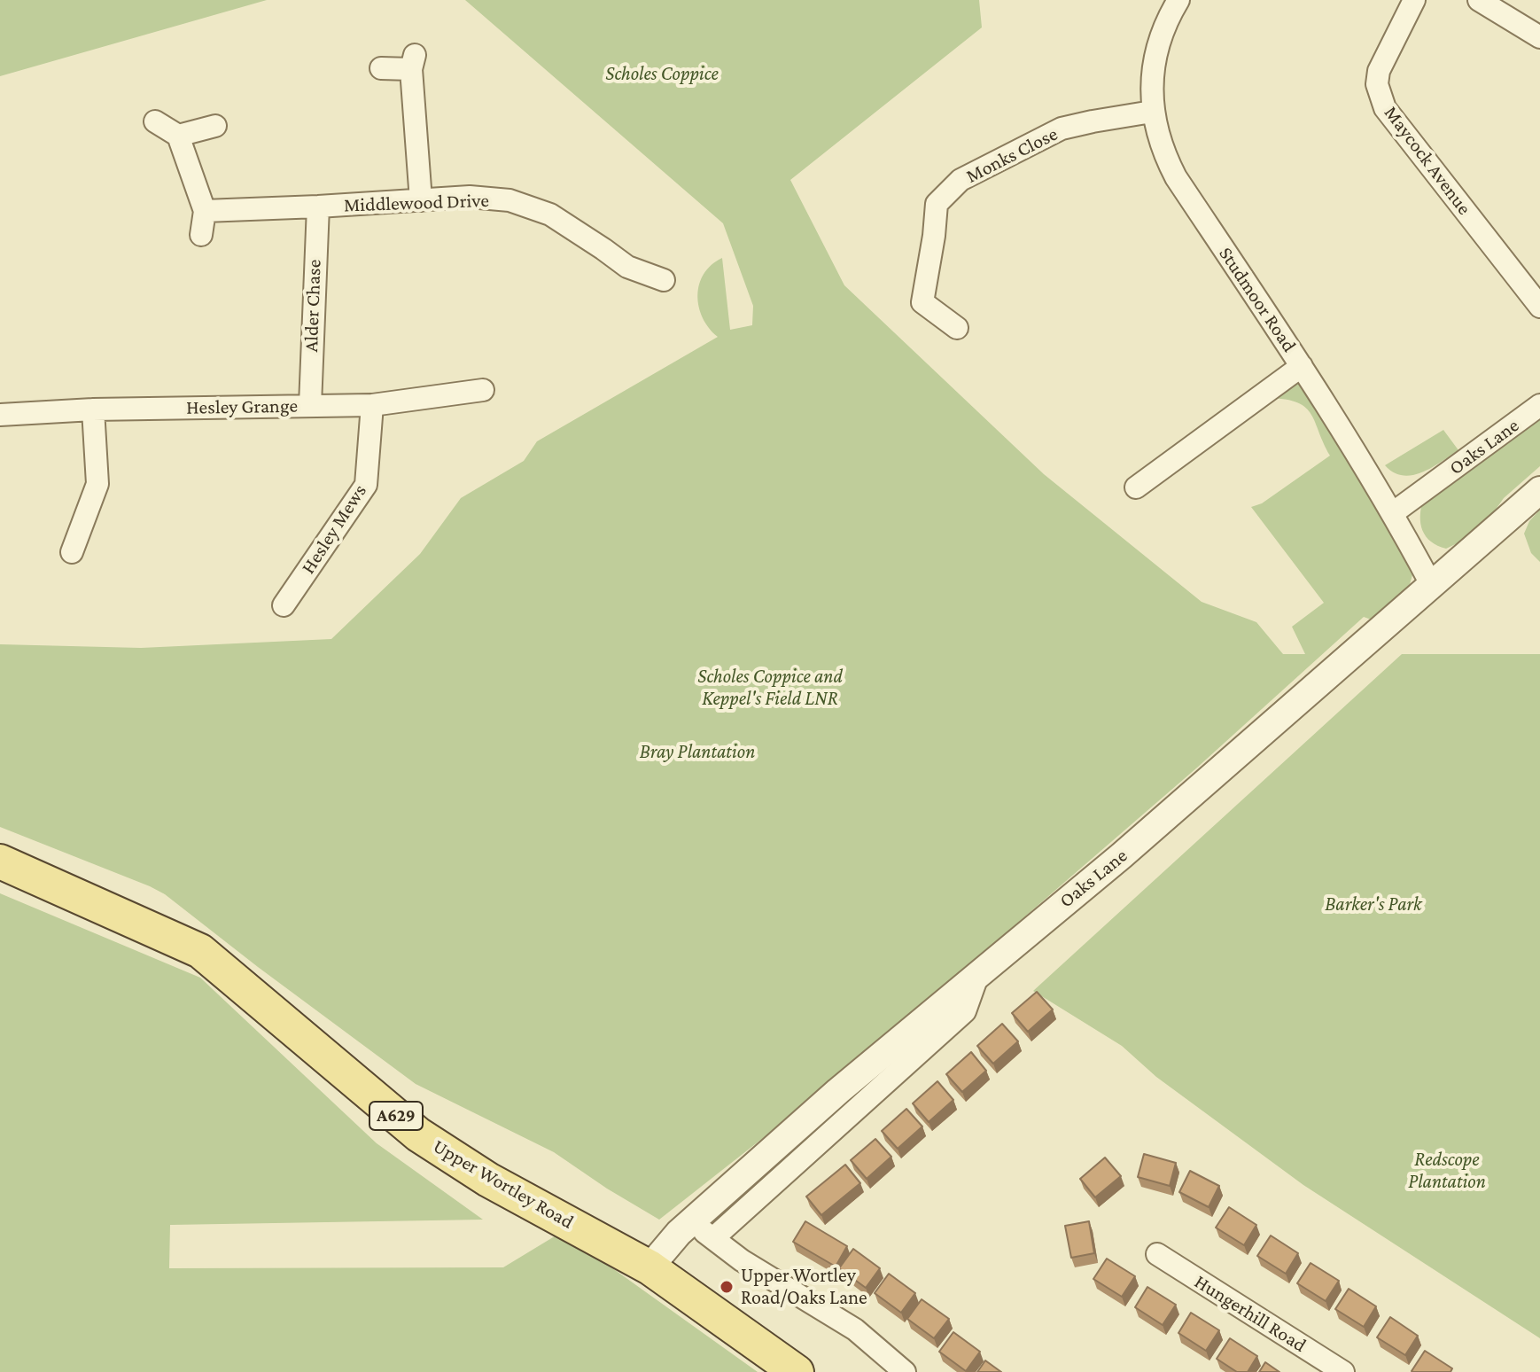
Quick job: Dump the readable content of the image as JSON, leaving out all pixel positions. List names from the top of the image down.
{
  "streets": {
    "main road": ["A629", "Upper Wortley Road"],
    "street": [
      "Monks Close",
      "Maycock Avenue",
      "Middlewood Drive",
      "Studmoor Road",
      "Alder Chase",
      "Hesley Grange",
      "Oaks Lane",
      "Hesley Mews",
      "Hungerhill Road"
    ]
  },
  "crossings": [
    ["Monks Close", "Studmoor Road"],
    ["Middlewood Drive", "Alder Chase"],
    ["Studmoor Road", "Oaks Lane"],
    ["Alder Chase", "Hesley Grange"],
    ["Hesley Grange", "Hesley Mews"],
    ["Oaks Lane", "Upper Wortley Road"]
  ],
  "parks": [
    "Scholes Coppice",
    "Scholes Coppice and Keppel's Field LNR",
    "Bray Plantation",
    "Barker's Park",
    "Redscope Plantation"
  ],
  "places": ["Upper Wortley Road/Oaks Lane"]
}
